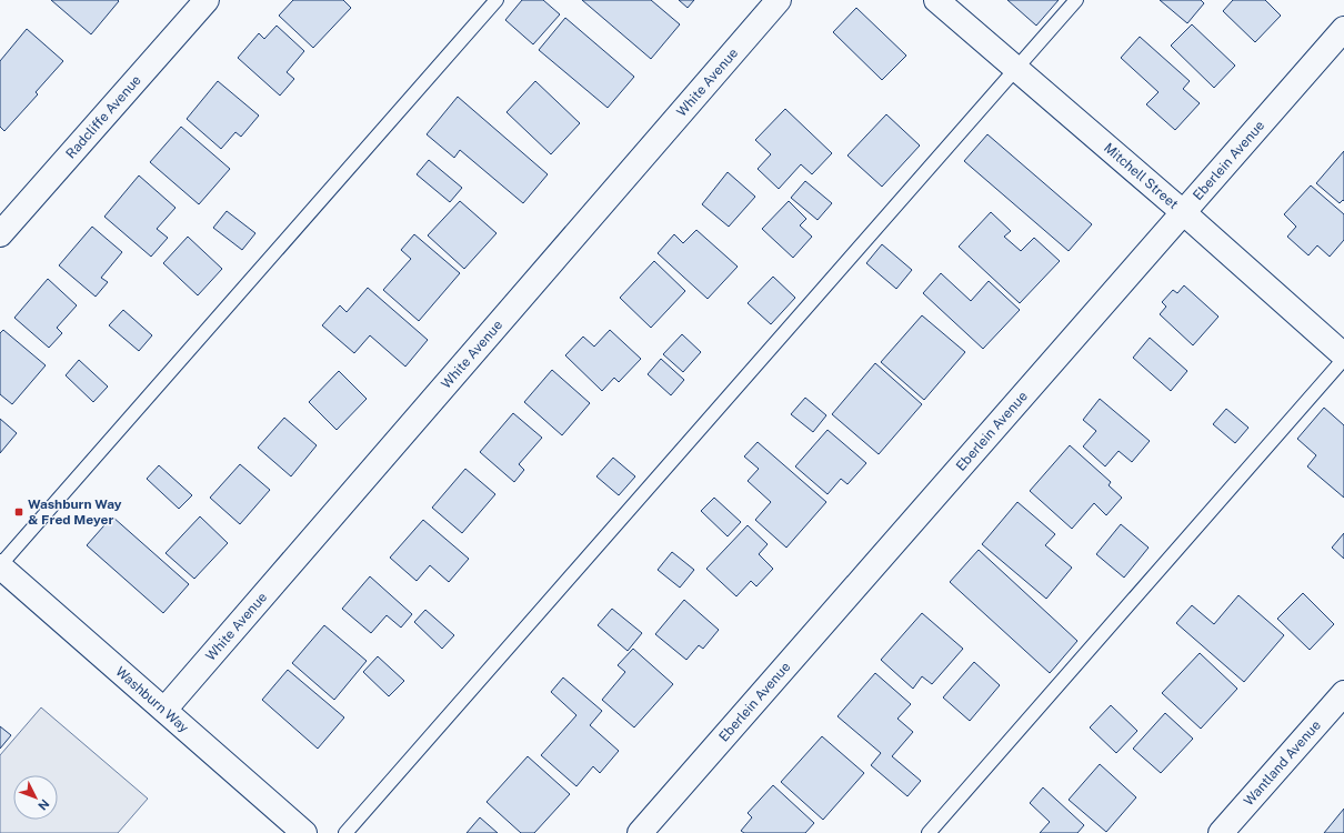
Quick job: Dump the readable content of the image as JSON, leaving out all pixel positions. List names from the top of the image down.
{
  "streets": {
    "street": [
      "White Avenue",
      "Radcliffe Avenue",
      "Eberlein Avenue",
      "Mitchell Street",
      "Washburn Way",
      "Wantland Avenue"
    ]
  },
  "crossings": [
    ["White Avenue", "Washburn Way"],
    ["Eberlein Avenue", "Mitchell Street"]
  ],
  "places": {
    "transit": ["Washburn Way & Fred Meyer"]
  },
  "north": "bottom right"
}
